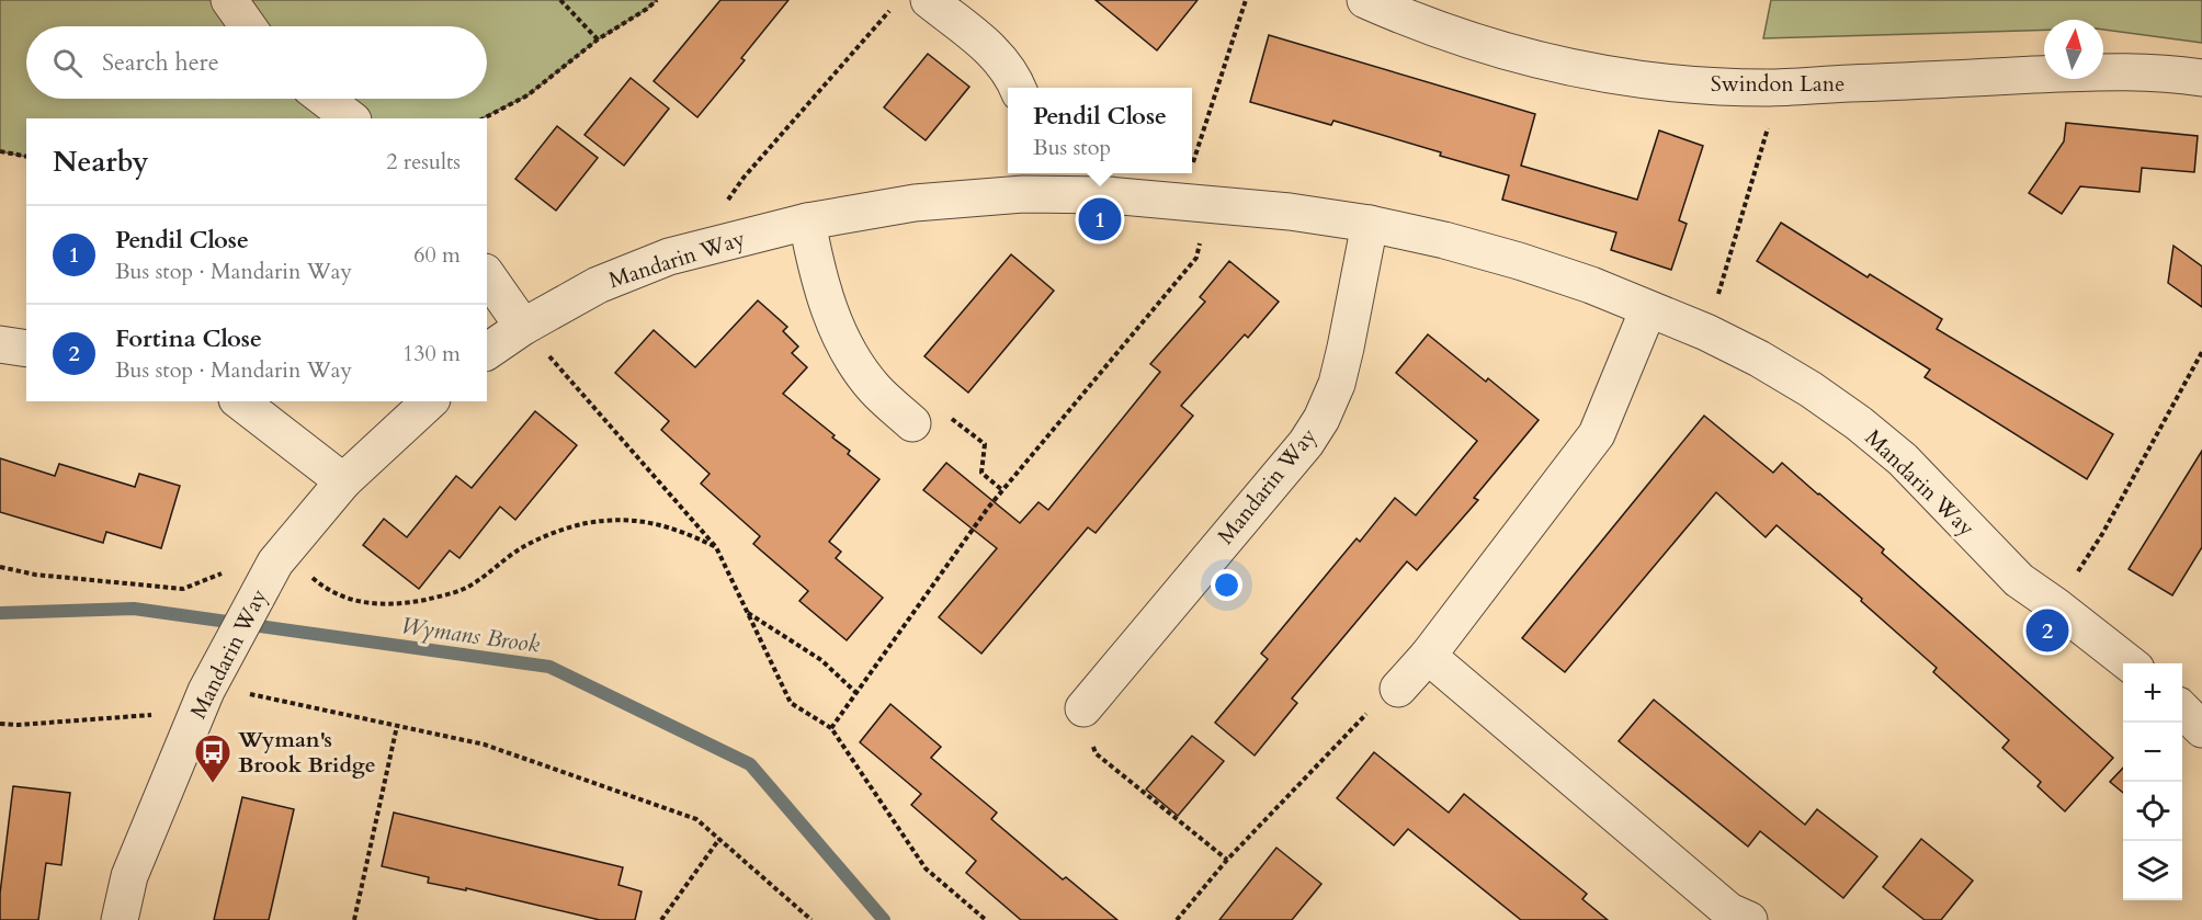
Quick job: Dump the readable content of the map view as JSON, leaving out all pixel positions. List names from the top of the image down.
{
  "streets": {
    "street": ["Swindon Lane", "Mandarin Way"]
  },
  "water": ["Wymans Brook"],
  "places": {
    "bus stop": ["Wyman's Brook Bridge"]
  },
  "north": "top",
  "page": {
    "search": "Search here",
    "popup": ["Pendil Close", "Bus stop"],
    "heading": ["Nearby", "2 results"],
    "pins": ["1", "2"],
    "list": [
      {
        "mark": "1",
        "name": "Pendil Close",
        "note": "Bus stop · Mandarin Way",
        "value": "60 m"
      },
      {
        "mark": "2",
        "name": "Fortina Close",
        "note": "Bus stop · Mandarin Way",
        "value": "130 m"
      }
    ],
    "map_buttons": ["+", "−"]
  }
}
